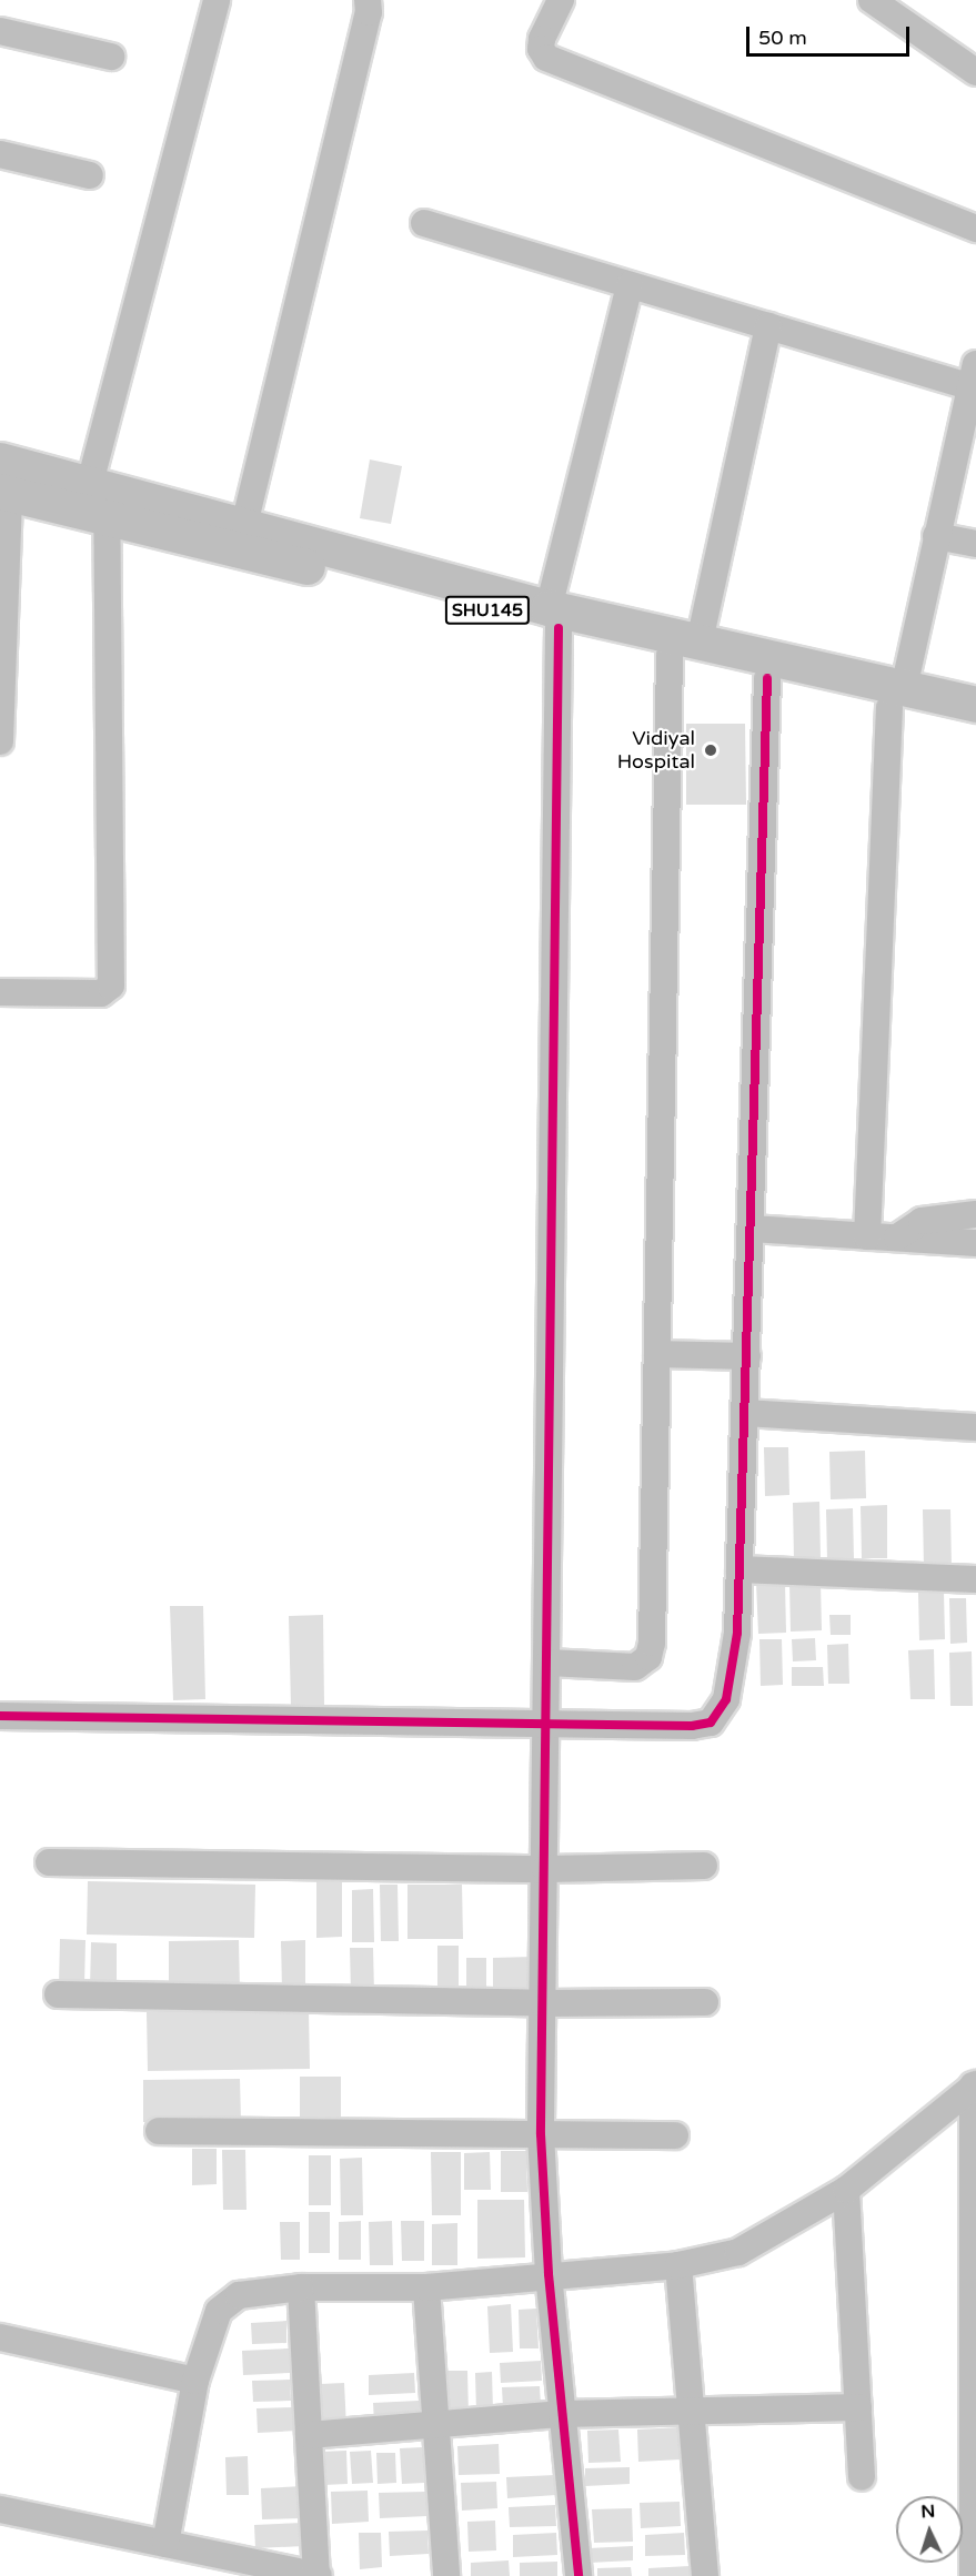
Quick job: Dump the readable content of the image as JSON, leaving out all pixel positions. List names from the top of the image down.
{
  "streets": {
    "main road": ["SHU145"]
  },
  "places": ["Vidiyal Hospital"],
  "scale_bar": "50 m",
  "north": "top"
}
